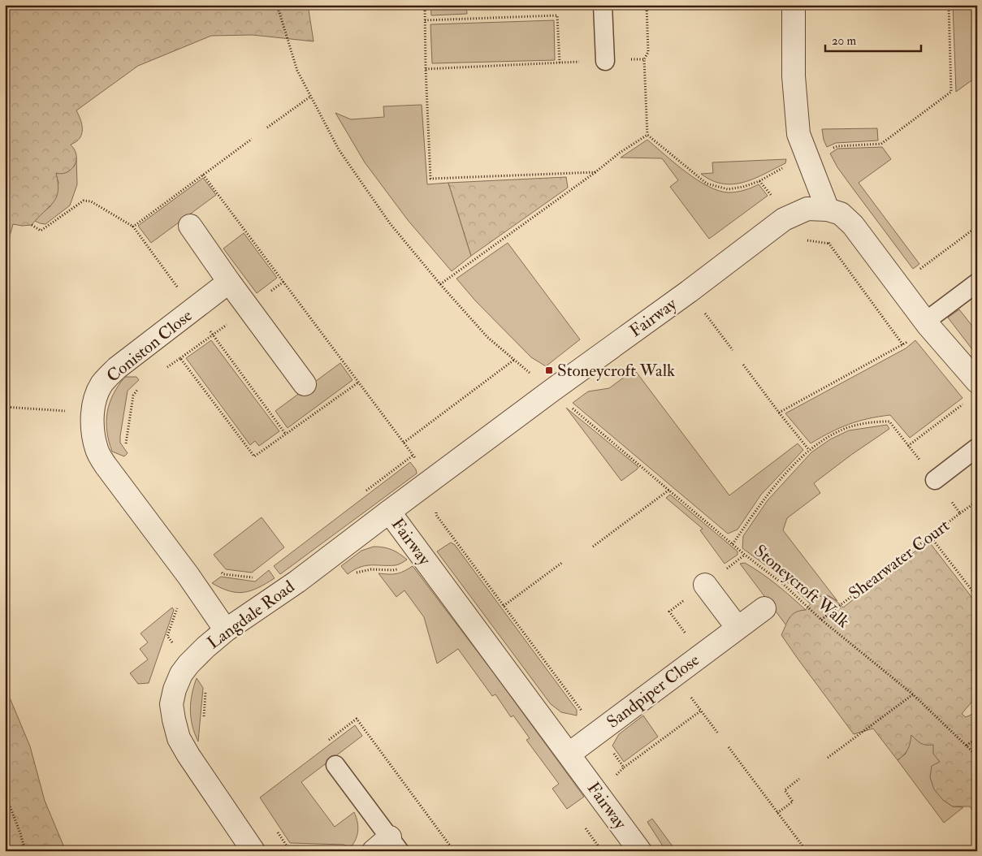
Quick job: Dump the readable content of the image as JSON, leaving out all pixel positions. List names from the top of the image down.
{
  "streets": {
    "street": [
      "Fairway",
      "Coniston Close",
      "Langdale Road",
      "Sandpiper Close"
    ],
    "path": ["Shearwater Court", "Stoneycroft Walk"]
  },
  "crossings": [
    ["Fairway", "Stoneycroft Walk"],
    ["Fairway", "Langdale Road"],
    ["Fairway", "Sandpiper Close"],
    ["Coniston Close", "Langdale Road"],
    ["Shearwater Court", "Stoneycroft Walk"]
  ],
  "places": {
    "transit": ["Stoneycroft Walk"]
  },
  "scale_bar": "20 m"
}
